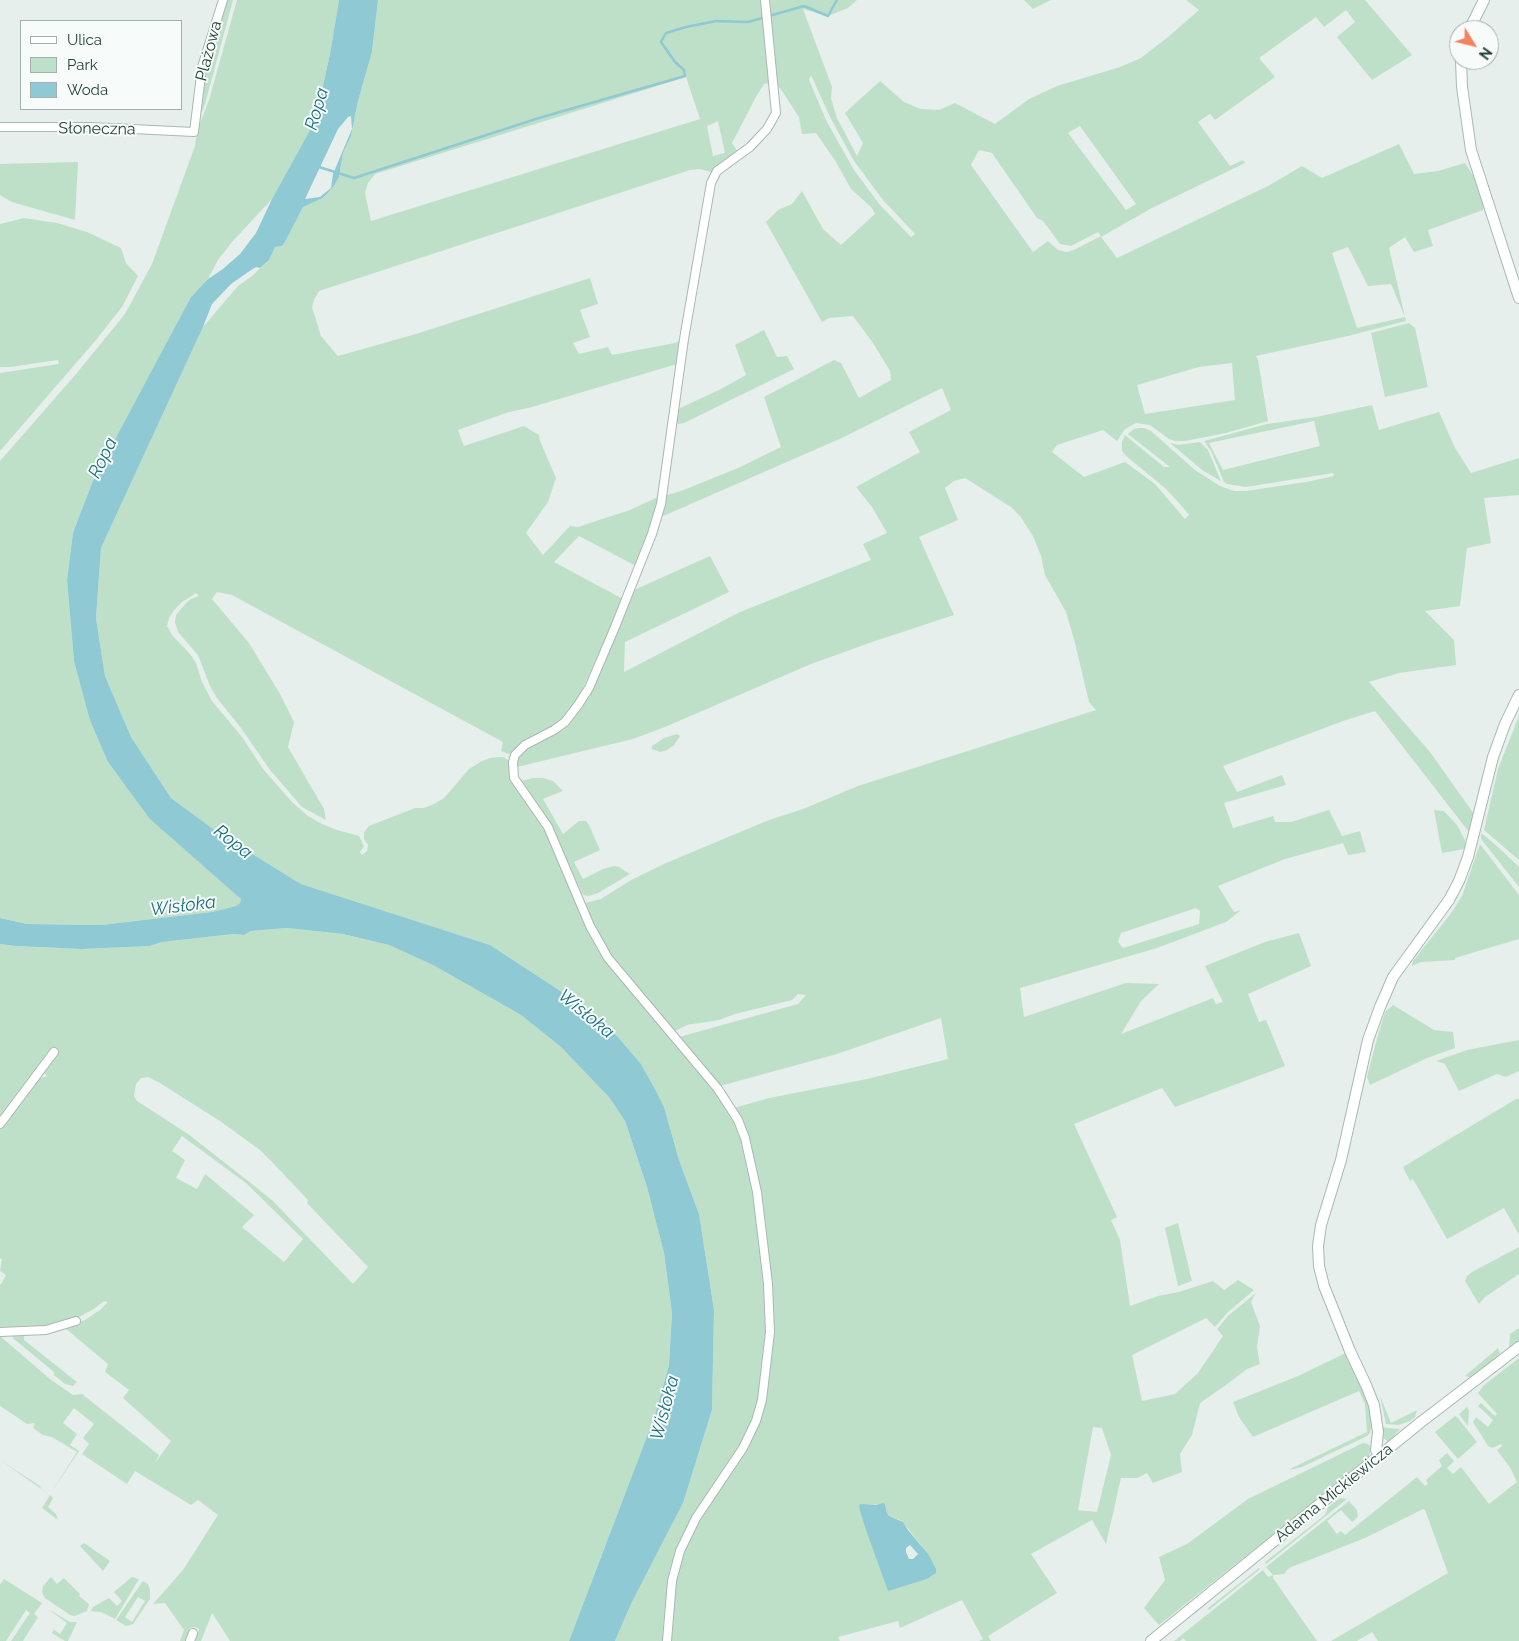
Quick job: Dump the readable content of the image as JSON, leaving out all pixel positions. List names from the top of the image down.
{
  "streets": {
    "street": ["Plażowa", "Słoneczna", "Adama Mickiewicza"]
  },
  "crossings": [
    ["Plażowa", "Słoneczna"]
  ],
  "water": ["Ropa", "Wisłoka"],
  "legend": ["Ulica", "Park", "Woda"],
  "north": "bottom right"
}
